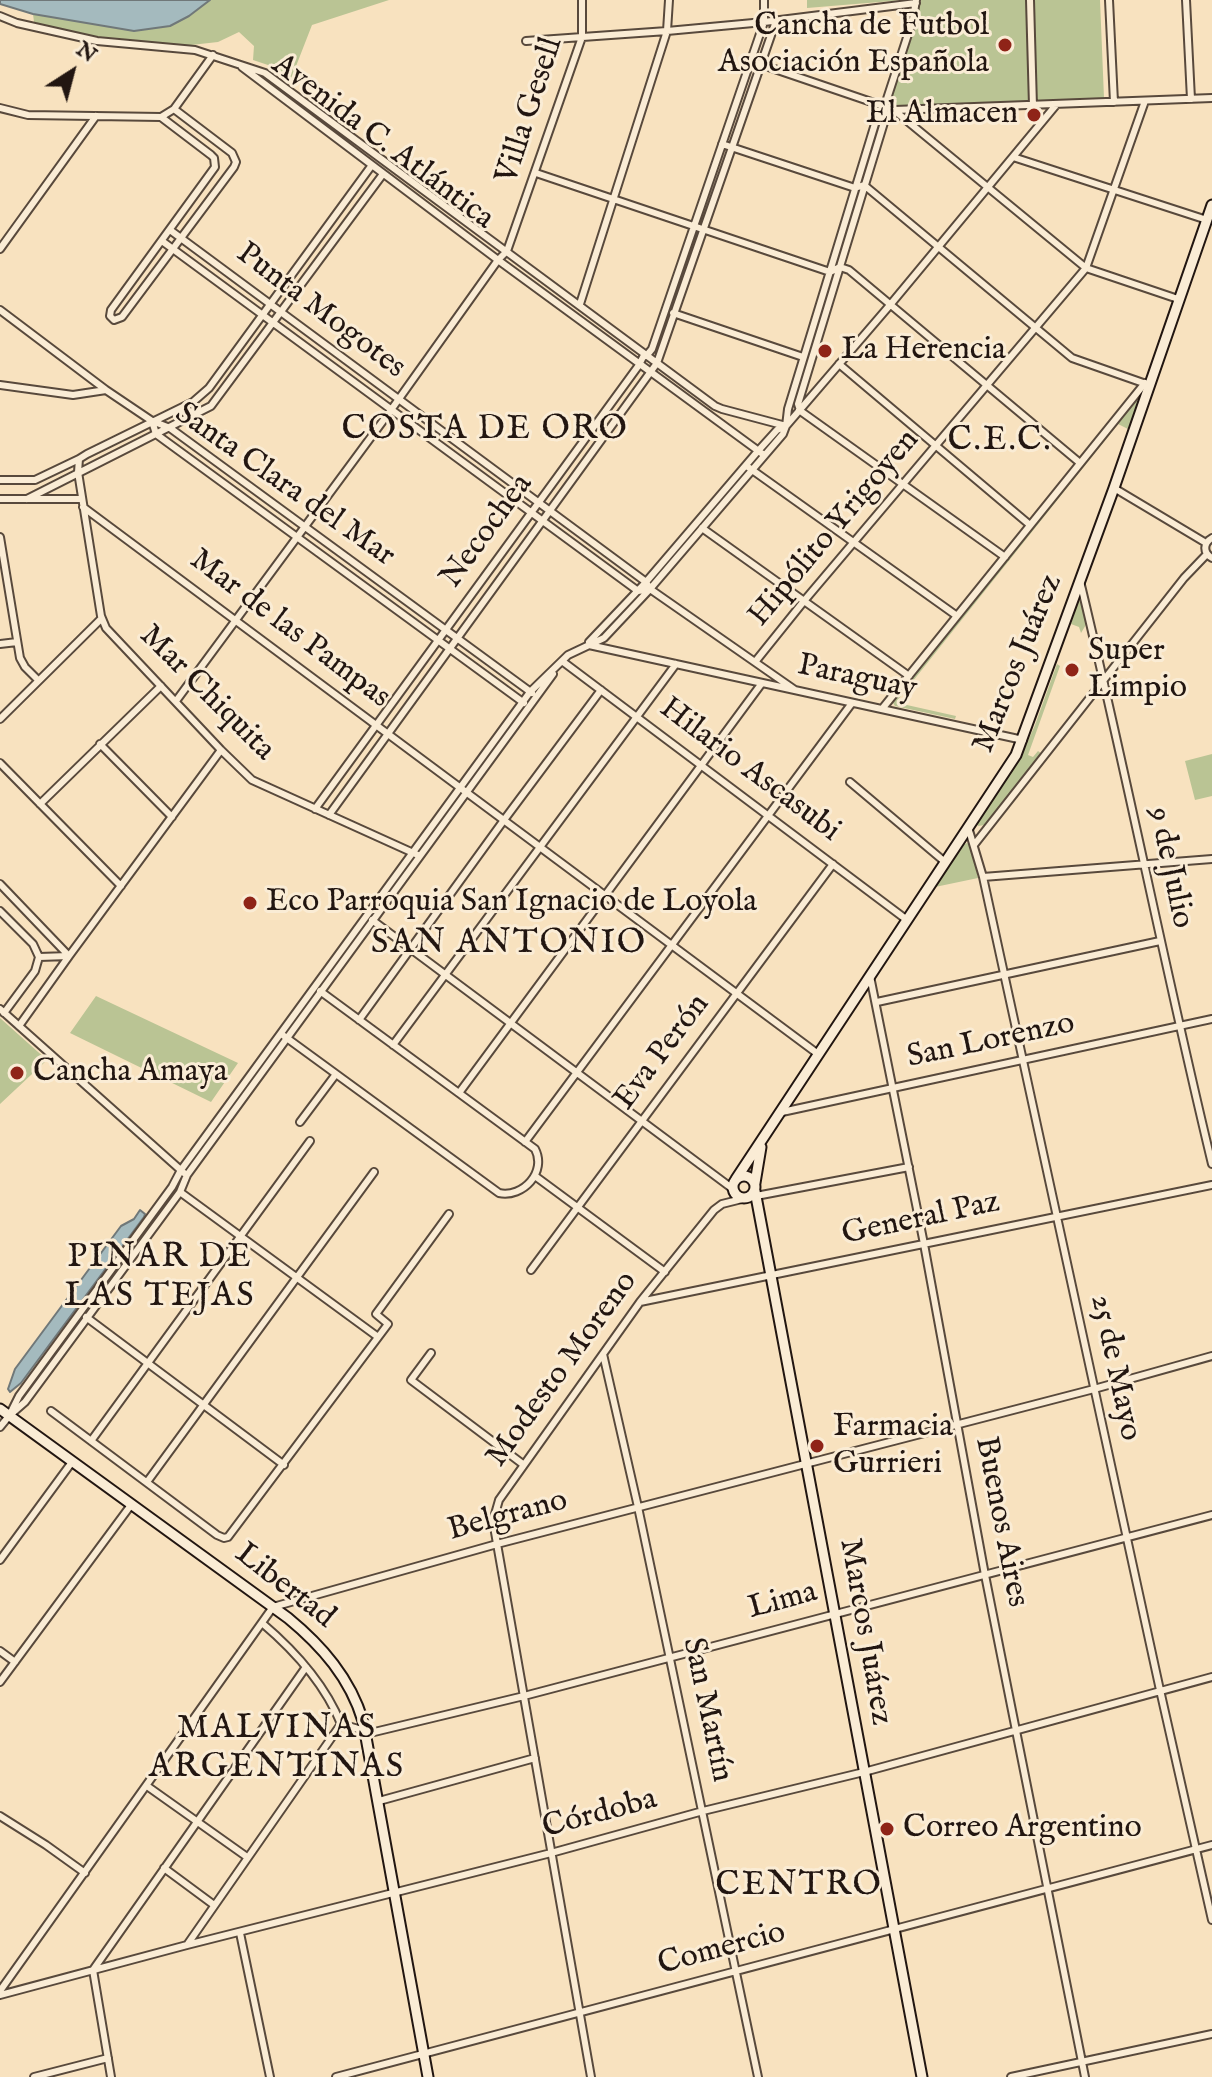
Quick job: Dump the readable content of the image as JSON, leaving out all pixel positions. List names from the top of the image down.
{
  "streets": {
    "main road": ["Marcos Juárez", "Libertad"],
    "street": [
      "Villa Gesell",
      "Avenida C. Atlántica",
      "Punta Mogotes",
      "Santa Clara del Mar",
      "Hipólito Yrigoyen",
      "Necochea",
      "Mar de las Pampas",
      "Paraguay",
      "Mar Chiquita",
      "Hilario Ascasubi",
      "9 de Julio",
      "San Lorenzo",
      "Eva Perón",
      "General Paz",
      "25 de Mayo",
      "Modesto Moreno",
      "Belgrano",
      "Buenos Aires",
      "Lima",
      "San Martín",
      "Córdoba",
      "Comercio"
    ]
  },
  "crossings": [
    ["Villa Gesell", "Avenida C. Atlántica"],
    ["Villa Gesell", "Punta Mogotes"],
    ["Villa Gesell", "Santa Clara del Mar"],
    ["Villa Gesell", "Mar de las Pampas"],
    ["Villa Gesell", "Mar Chiquita"],
    ["Avenida C. Atlántica", "Necochea"],
    ["Punta Mogotes", "Hipólito Yrigoyen"],
    ["Punta Mogotes", "Necochea"],
    ["Punta Mogotes", "Paraguay"],
    ["Santa Clara del Mar", "Necochea"],
    ["Necochea", "Mar de las Pampas"],
    ["Necochea", "Mar Chiquita"],
    ["Mar de las Pampas", "Marcos Juárez"],
    ["Mar de las Pampas", "Mar Chiquita"],
    ["Mar de las Pampas", "Eva Perón"],
    ["Marcos Juárez", "Paraguay"],
    ["Marcos Juárez", "Hilario Ascasubi"],
    ["Marcos Juárez", "9 de Julio"],
    ["Marcos Juárez", "San Lorenzo"],
    ["Marcos Juárez", "General Paz"],
    ["Marcos Juárez", "25 de Mayo"],
    ["Marcos Juárez", "Modesto Moreno"],
    ["Marcos Juárez", "Belgrano"],
    ["Marcos Juárez", "Buenos Aires"],
    ["Marcos Juárez", "Lima"],
    ["Marcos Juárez", "Córdoba"],
    ["Marcos Juárez", "Comercio"],
    ["Hilario Ascasubi", "Eva Perón"],
    ["9 de Julio", "San Lorenzo"],
    ["San Lorenzo", "25 de Mayo"],
    ["San Lorenzo", "Buenos Aires"],
    ["General Paz", "25 de Mayo"],
    ["General Paz", "Modesto Moreno"],
    ["General Paz", "Buenos Aires"],
    ["25 de Mayo", "Belgrano"],
    ["25 de Mayo", "Lima"],
    ["25 de Mayo", "Córdoba"],
    ["25 de Mayo", "Comercio"],
    ["Modesto Moreno", "Belgrano"],
    ["Modesto Moreno", "Buenos Aires"],
    ["Modesto Moreno", "Lima"],
    ["Modesto Moreno", "San Martín"],
    ["Modesto Moreno", "Córdoba"],
    ["Modesto Moreno", "Comercio"],
    ["Belgrano", "Buenos Aires"],
    ["Belgrano", "Libertad"],
    ["Belgrano", "San Martín"],
    ["Buenos Aires", "Lima"],
    ["Buenos Aires", "Córdoba"],
    ["Buenos Aires", "Comercio"],
    ["Libertad", "Lima"],
    ["Libertad", "Córdoba"],
    ["Libertad", "Comercio"],
    ["Lima", "San Martín"],
    ["San Martín", "Córdoba"],
    ["San Martín", "Comercio"]
  ],
  "districts": [
    "COSTA DE ORO",
    "C.E.C.",
    "SAN ANTONIO",
    "PINAR DE LAS TEJAS",
    "MALVINAS ARGENTINAS",
    "CENTRO"
  ],
  "places": [
    "Cancha de Futbol Asociación Española",
    "El Almacen",
    "La Herencia",
    "Super Limpio",
    "Eco Parroquia San Ignacio de Loyola",
    "Cancha Amaya",
    "Farmacia Gurrieri",
    "Correo Argentino"
  ],
  "north": "top right"
}
